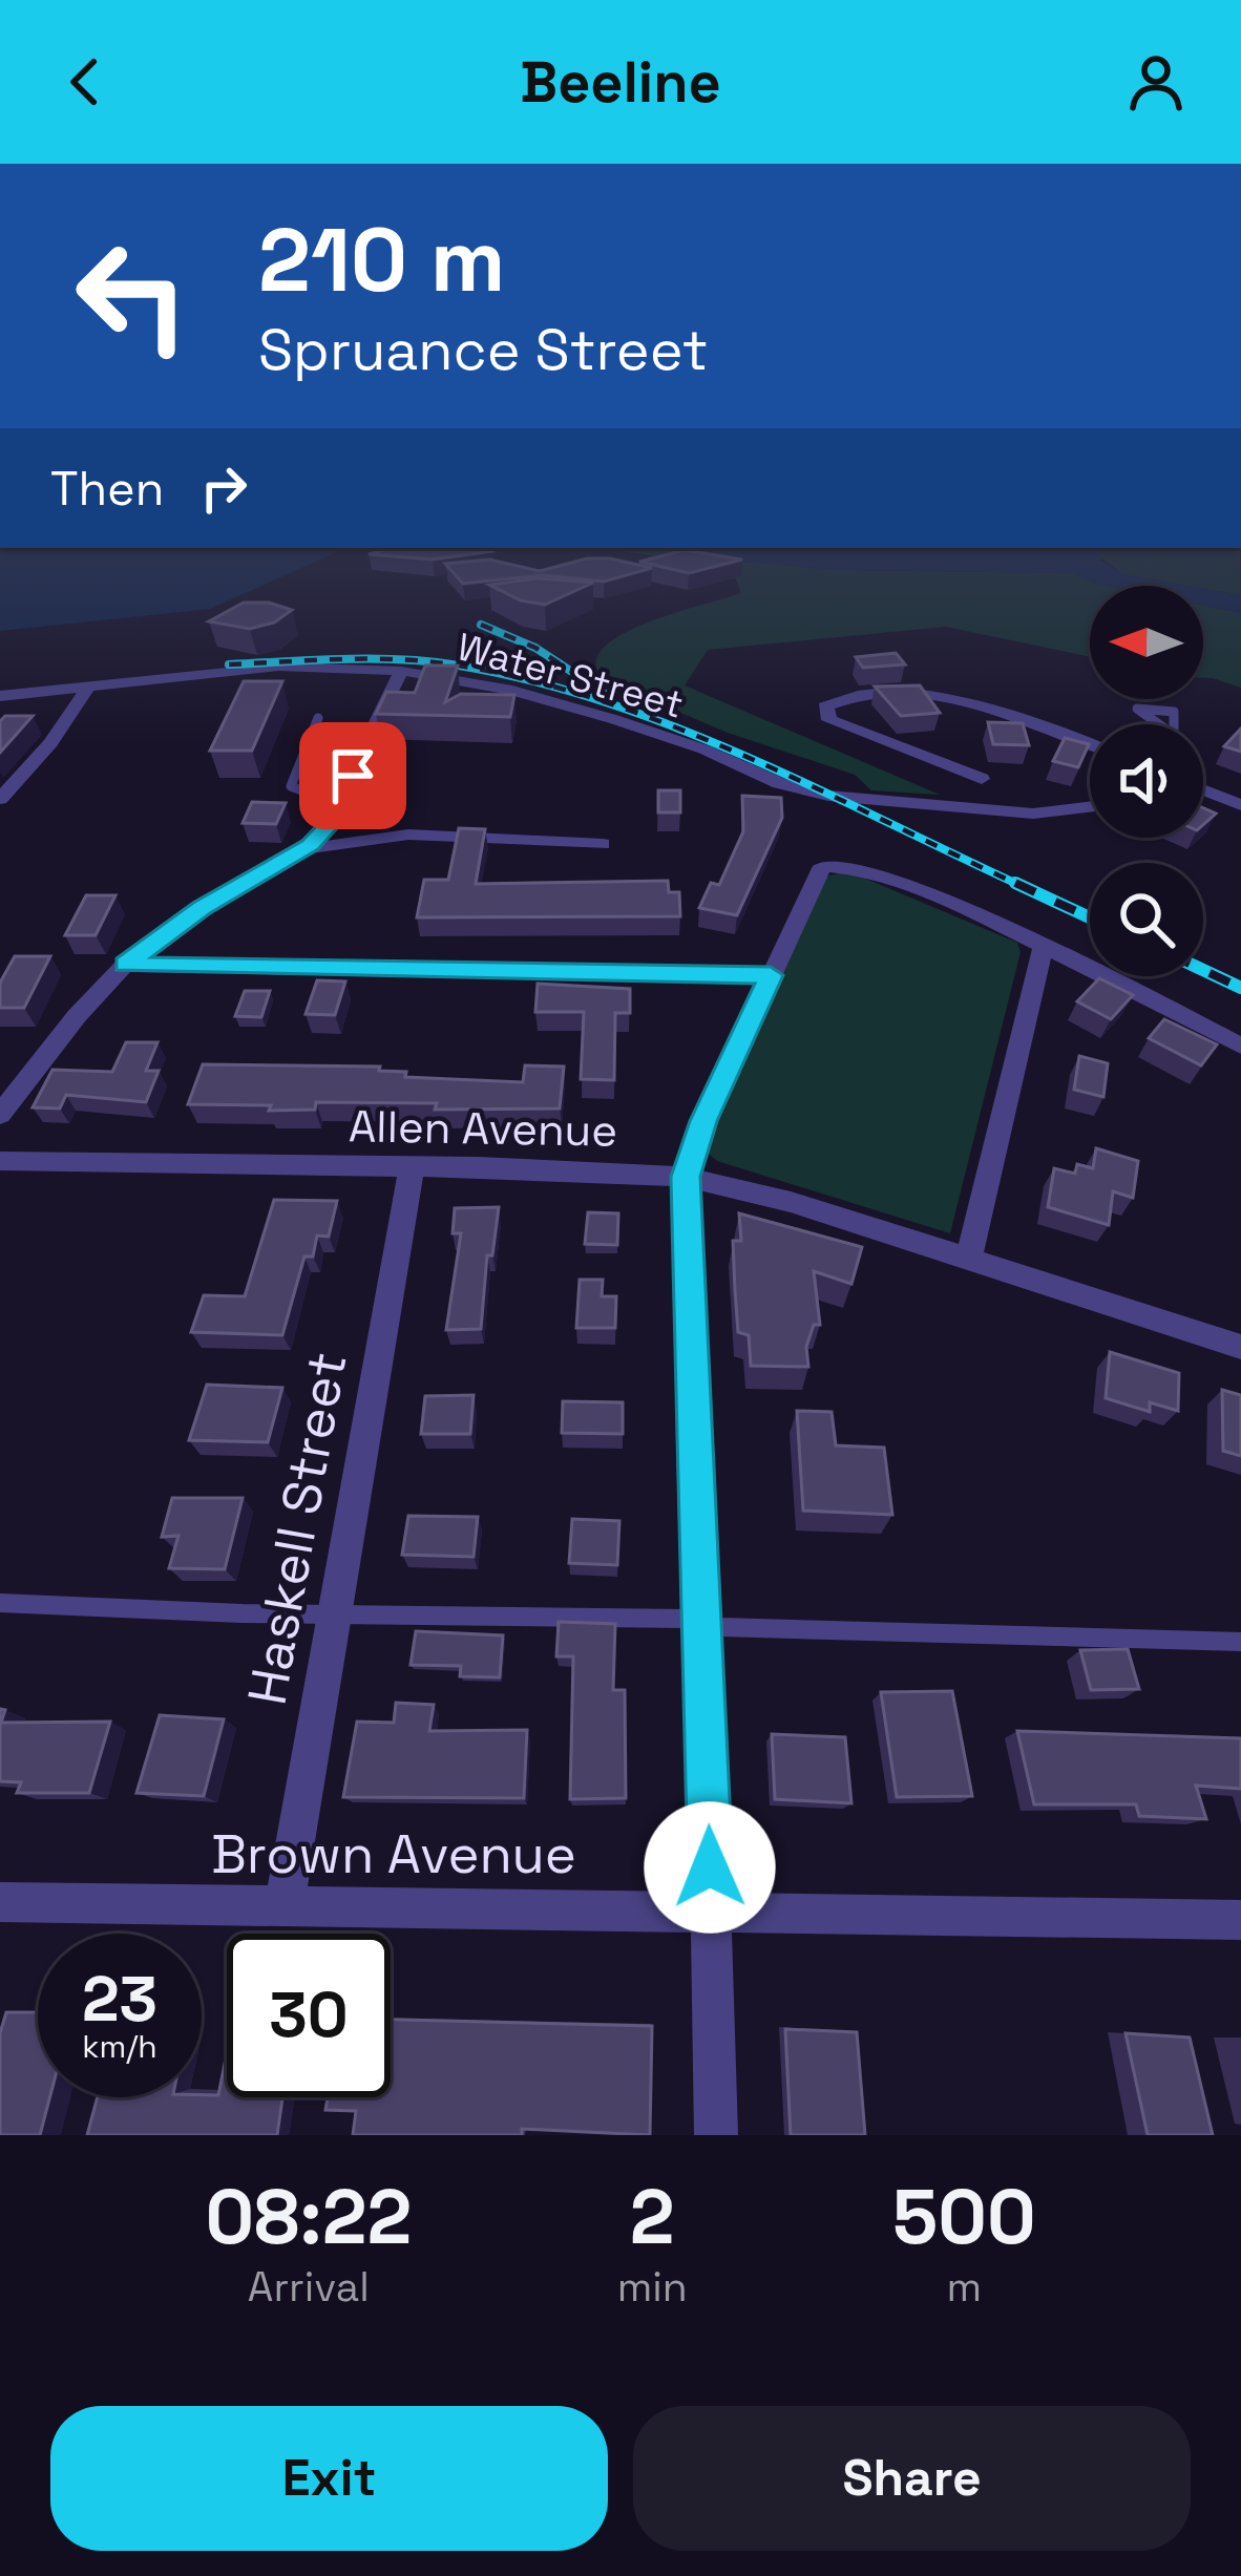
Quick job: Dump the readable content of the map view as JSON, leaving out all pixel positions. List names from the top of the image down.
{
  "streets": {
    "street": [
      "Water Street",
      "Allen Avenue",
      "Haskell Street",
      "Brown Avenue"
    ]
  },
  "crossings": [
    ["Allen Avenue", "Haskell Street"],
    ["Haskell Street", "Brown Avenue"]
  ],
  "north": "left",
  "page": {
    "header": "Beeline",
    "turn": ["210 m", "Spruance Street"],
    "then": "Then",
    "speed": "23 km/h",
    "limit": "30",
    "eta": [
      "08:22",
      "Arrival",
      "2",
      "min",
      "500",
      "m"
    ],
    "buttons": ["Exit", "Share"]
  }
}
